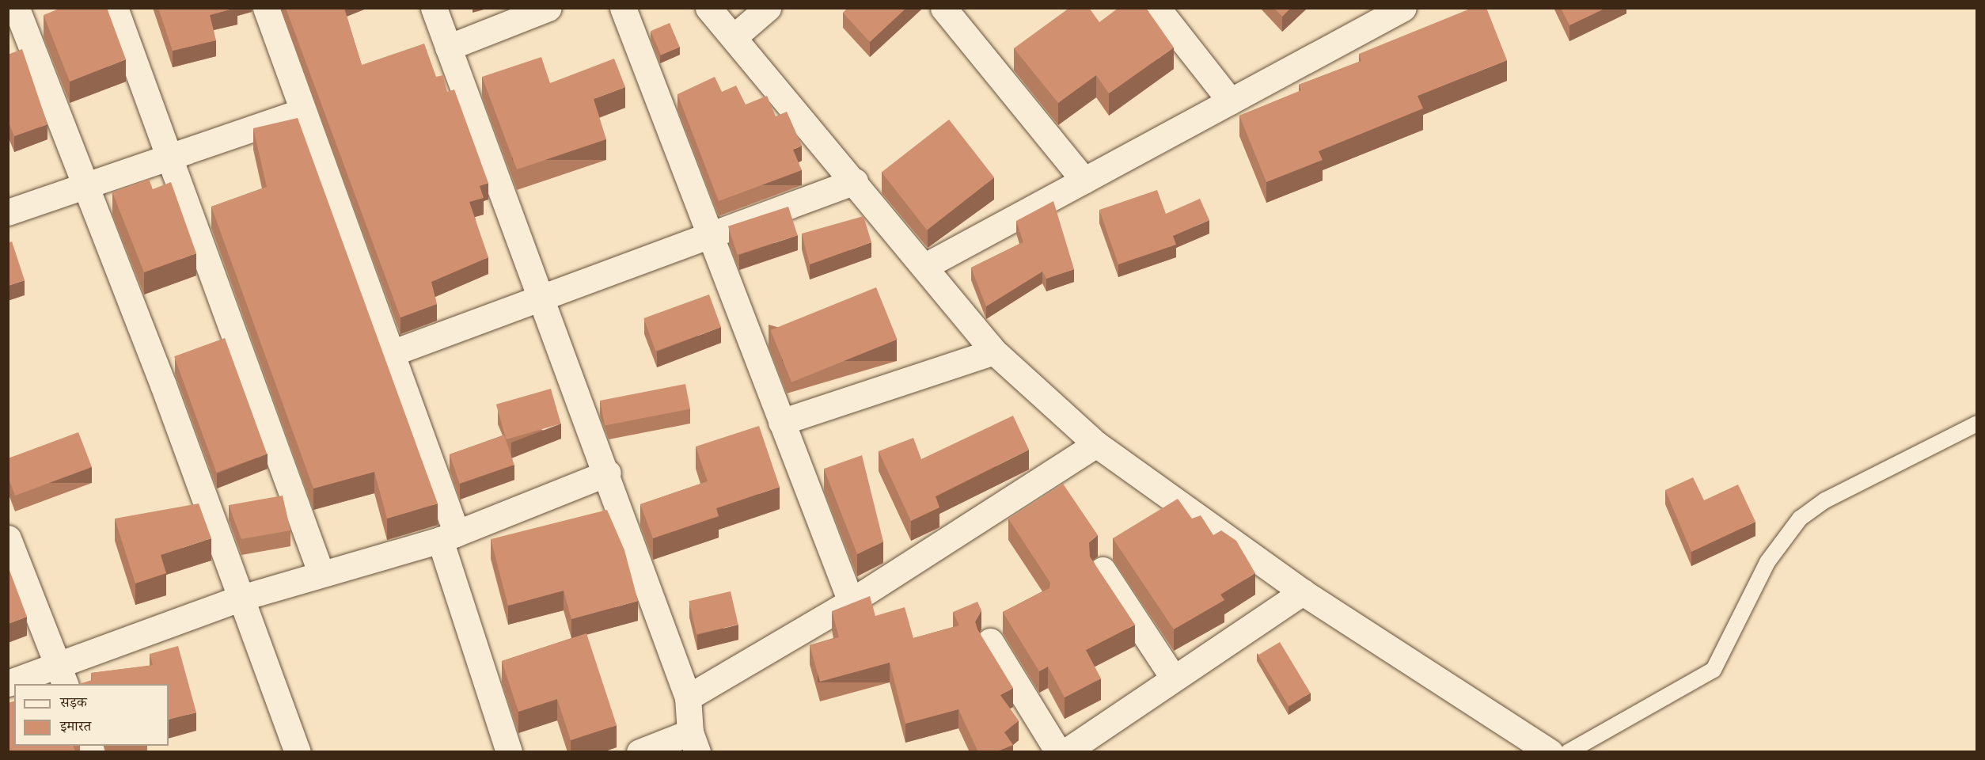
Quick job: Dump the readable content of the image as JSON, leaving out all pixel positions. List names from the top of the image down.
{
  "legend": ["सड़क", "इमारत"]
}
